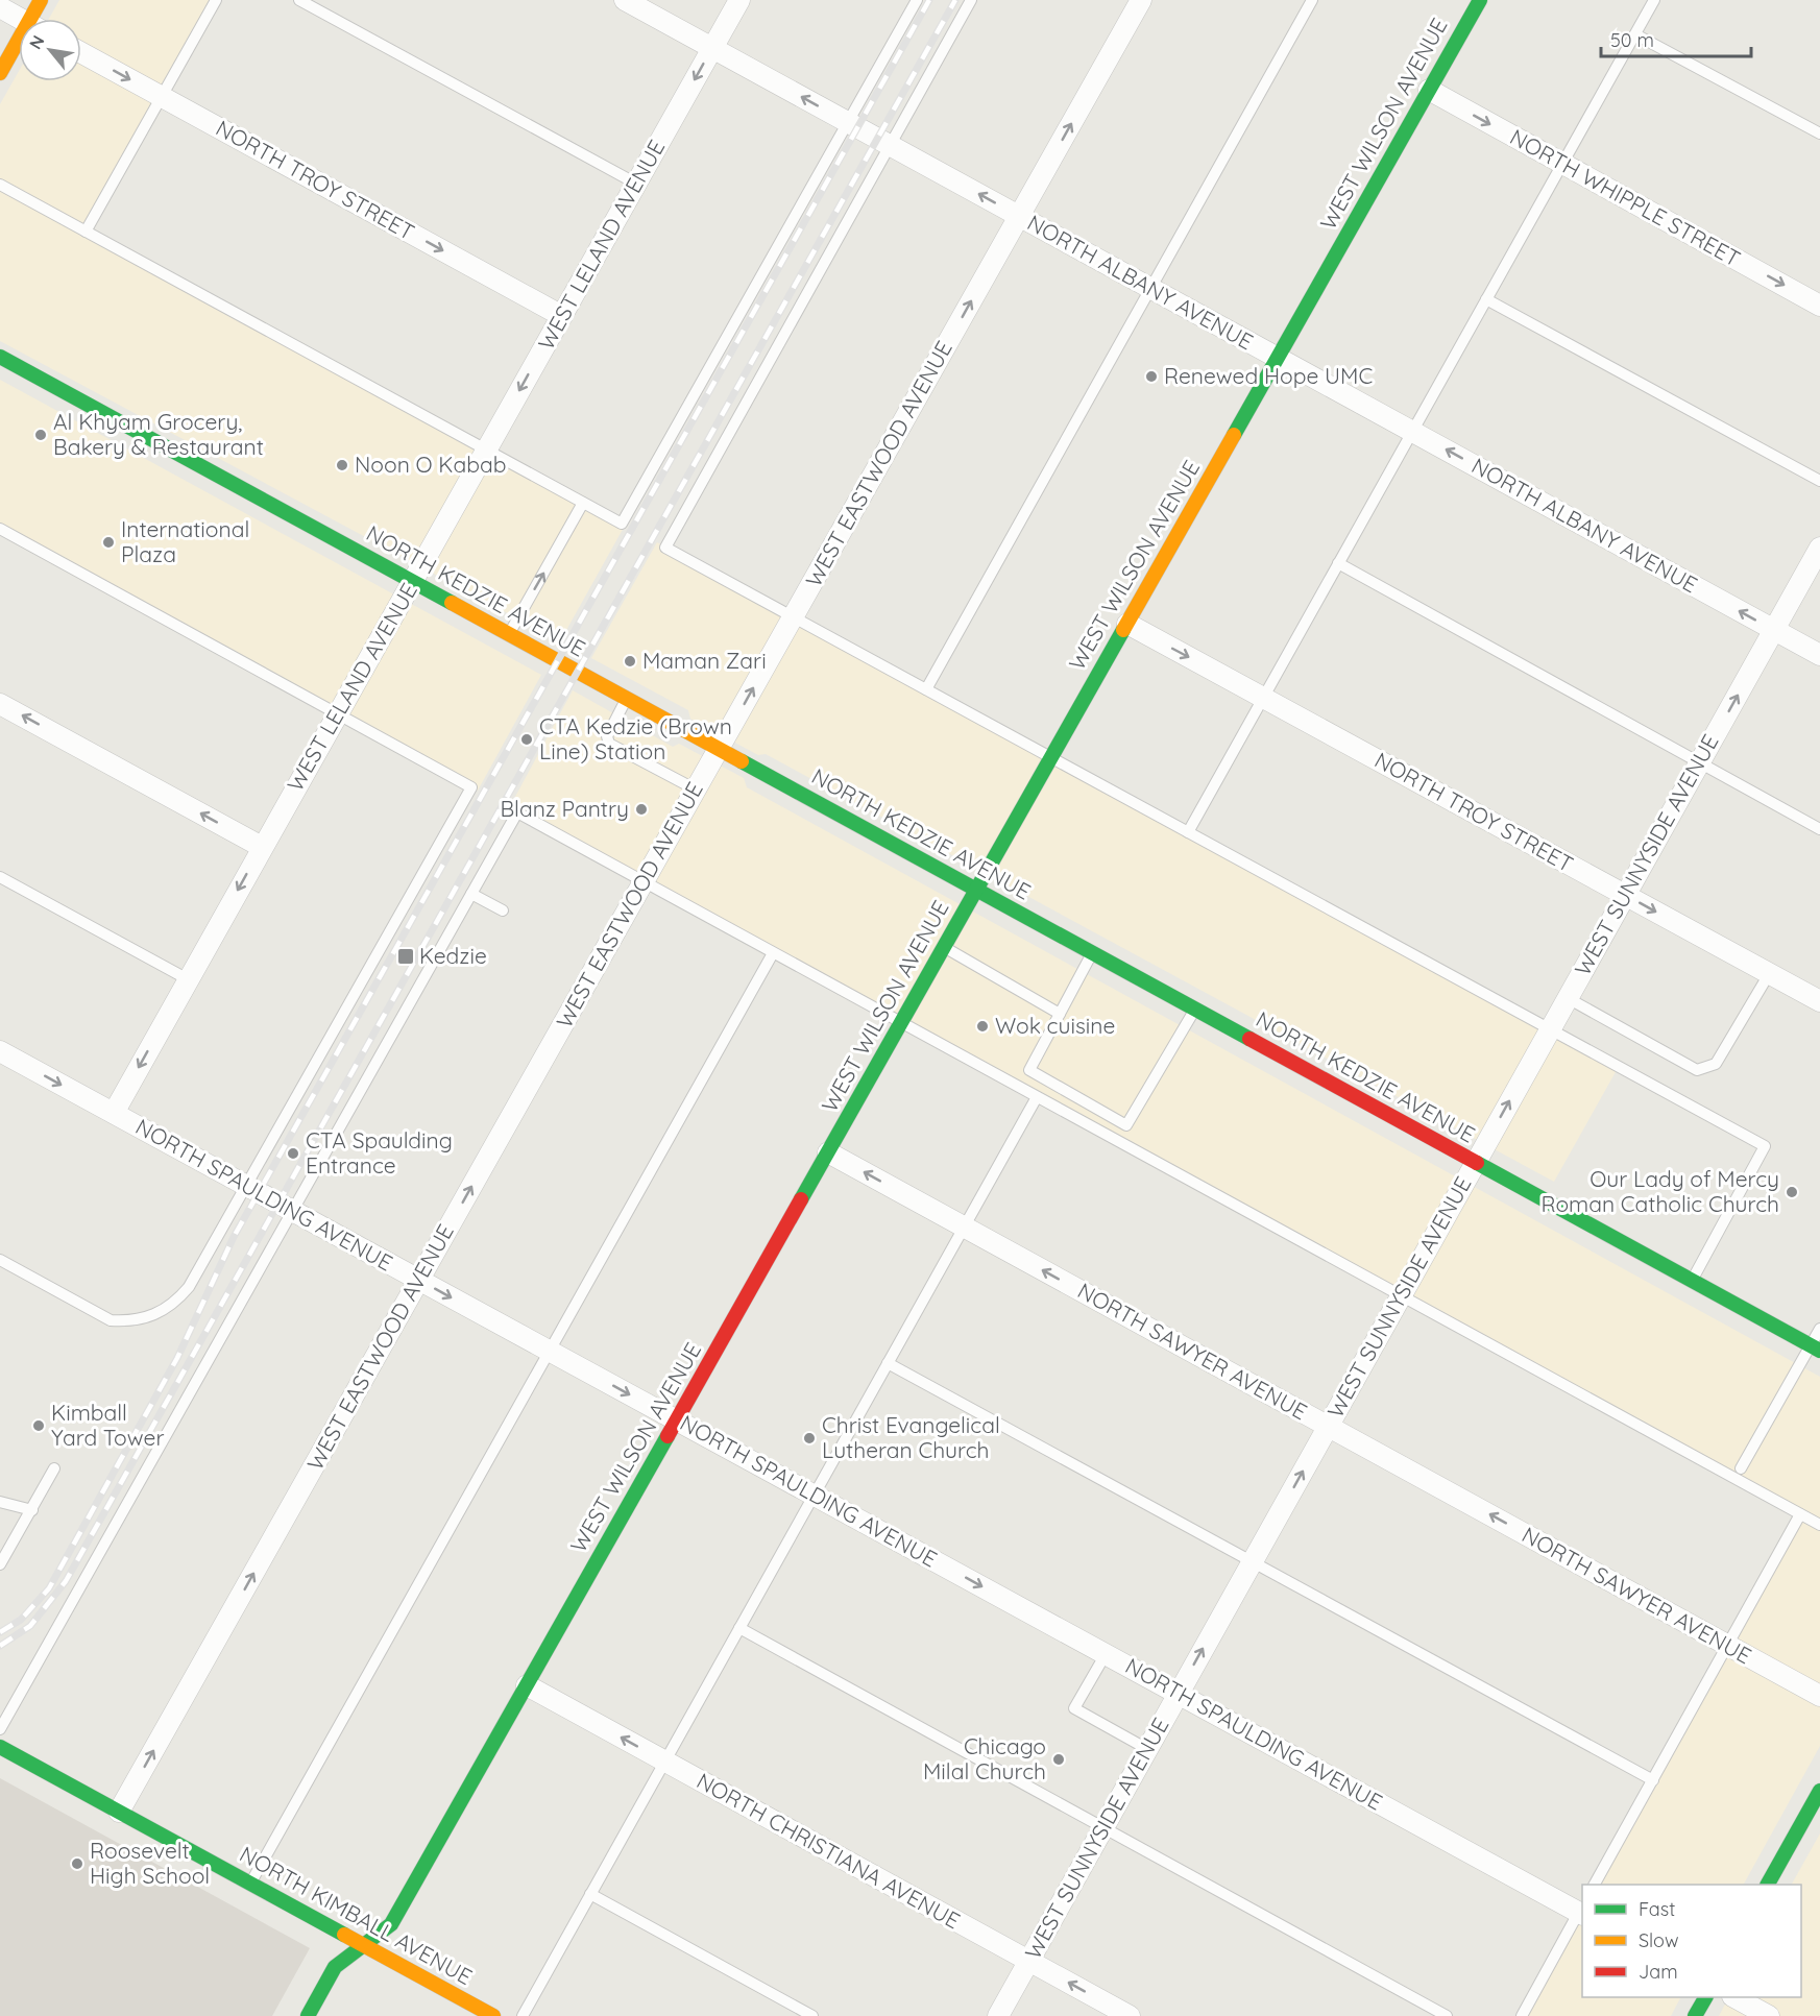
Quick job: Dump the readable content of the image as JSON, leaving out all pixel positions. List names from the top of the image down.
{
  "streets": {
    "street": [
      "WEST WILSON AVENUE",
      "NORTH TROY STREET",
      "NORTH WHIPPLE STREET",
      "WEST LELAND AVENUE",
      "NORTH ALBANY AVENUE",
      "WEST EASTWOOD AVENUE",
      "NORTH KEDZIE AVENUE",
      "WEST SUNNYSIDE AVENUE",
      "NORTH SPAULDING AVENUE",
      "NORTH SAWYER AVENUE",
      "NORTH CHRISTIANA AVENUE",
      "NORTH KIMBALL AVENUE"
    ]
  },
  "crossings": [
    ["WEST WILSON AVENUE", "NORTH TROY STREET"],
    ["WEST WILSON AVENUE", "NORTH WHIPPLE STREET"],
    ["WEST WILSON AVENUE", "NORTH ALBANY AVENUE"],
    ["WEST WILSON AVENUE", "NORTH KEDZIE AVENUE"],
    ["WEST WILSON AVENUE", "NORTH SPAULDING AVENUE"],
    ["WEST WILSON AVENUE", "NORTH SAWYER AVENUE"],
    ["WEST WILSON AVENUE", "NORTH CHRISTIANA AVENUE"],
    ["WEST WILSON AVENUE", "NORTH KIMBALL AVENUE"],
    ["NORTH TROY STREET", "WEST LELAND AVENUE"],
    ["NORTH TROY STREET", "WEST SUNNYSIDE AVENUE"],
    ["WEST LELAND AVENUE", "NORTH ALBANY AVENUE"],
    ["WEST LELAND AVENUE", "NORTH KEDZIE AVENUE"],
    ["WEST LELAND AVENUE", "NORTH SPAULDING AVENUE"],
    ["NORTH ALBANY AVENUE", "WEST EASTWOOD AVENUE"],
    ["NORTH ALBANY AVENUE", "WEST SUNNYSIDE AVENUE"],
    ["WEST EASTWOOD AVENUE", "NORTH KEDZIE AVENUE"],
    ["WEST EASTWOOD AVENUE", "NORTH SPAULDING AVENUE"],
    ["WEST EASTWOOD AVENUE", "NORTH KIMBALL AVENUE"],
    ["NORTH KEDZIE AVENUE", "WEST SUNNYSIDE AVENUE"],
    ["WEST SUNNYSIDE AVENUE", "NORTH SPAULDING AVENUE"],
    ["WEST SUNNYSIDE AVENUE", "NORTH SAWYER AVENUE"],
    ["WEST SUNNYSIDE AVENUE", "NORTH CHRISTIANA AVENUE"]
  ],
  "one_way": [
    "NORTH TROY STREET",
    "NORTH WHIPPLE STREET",
    "WEST LELAND AVENUE",
    "NORTH ALBANY AVENUE",
    "WEST EASTWOOD AVENUE",
    "WEST SUNNYSIDE AVENUE",
    "NORTH SPAULDING AVENUE",
    "NORTH SAWYER AVENUE",
    "NORTH CHRISTIANA AVENUE"
  ],
  "places": {
    "other": [
      "Renewed Hope UMC",
      "Al Khyam Grocery, Bakery & Restaurant",
      "Noon O Kabab",
      "International Plaza",
      "Maman Zari",
      "CTA Kedzie (Brown Line) Station",
      "Blanz Pantry",
      "Wok cuisine",
      "CTA Spaulding Entrance",
      "Our Lady of Mercy Roman Catholic Church",
      "Kimball Yard Tower",
      "Christ Evangelical Lutheran Church",
      "Chicago Milal Church",
      "Roosevelt High School"
    ],
    "transit": ["Kedzie"]
  },
  "legend": ["Fast", "Slow", "Jam"],
  "scale_bar": "50 m",
  "north": "top left"
}
